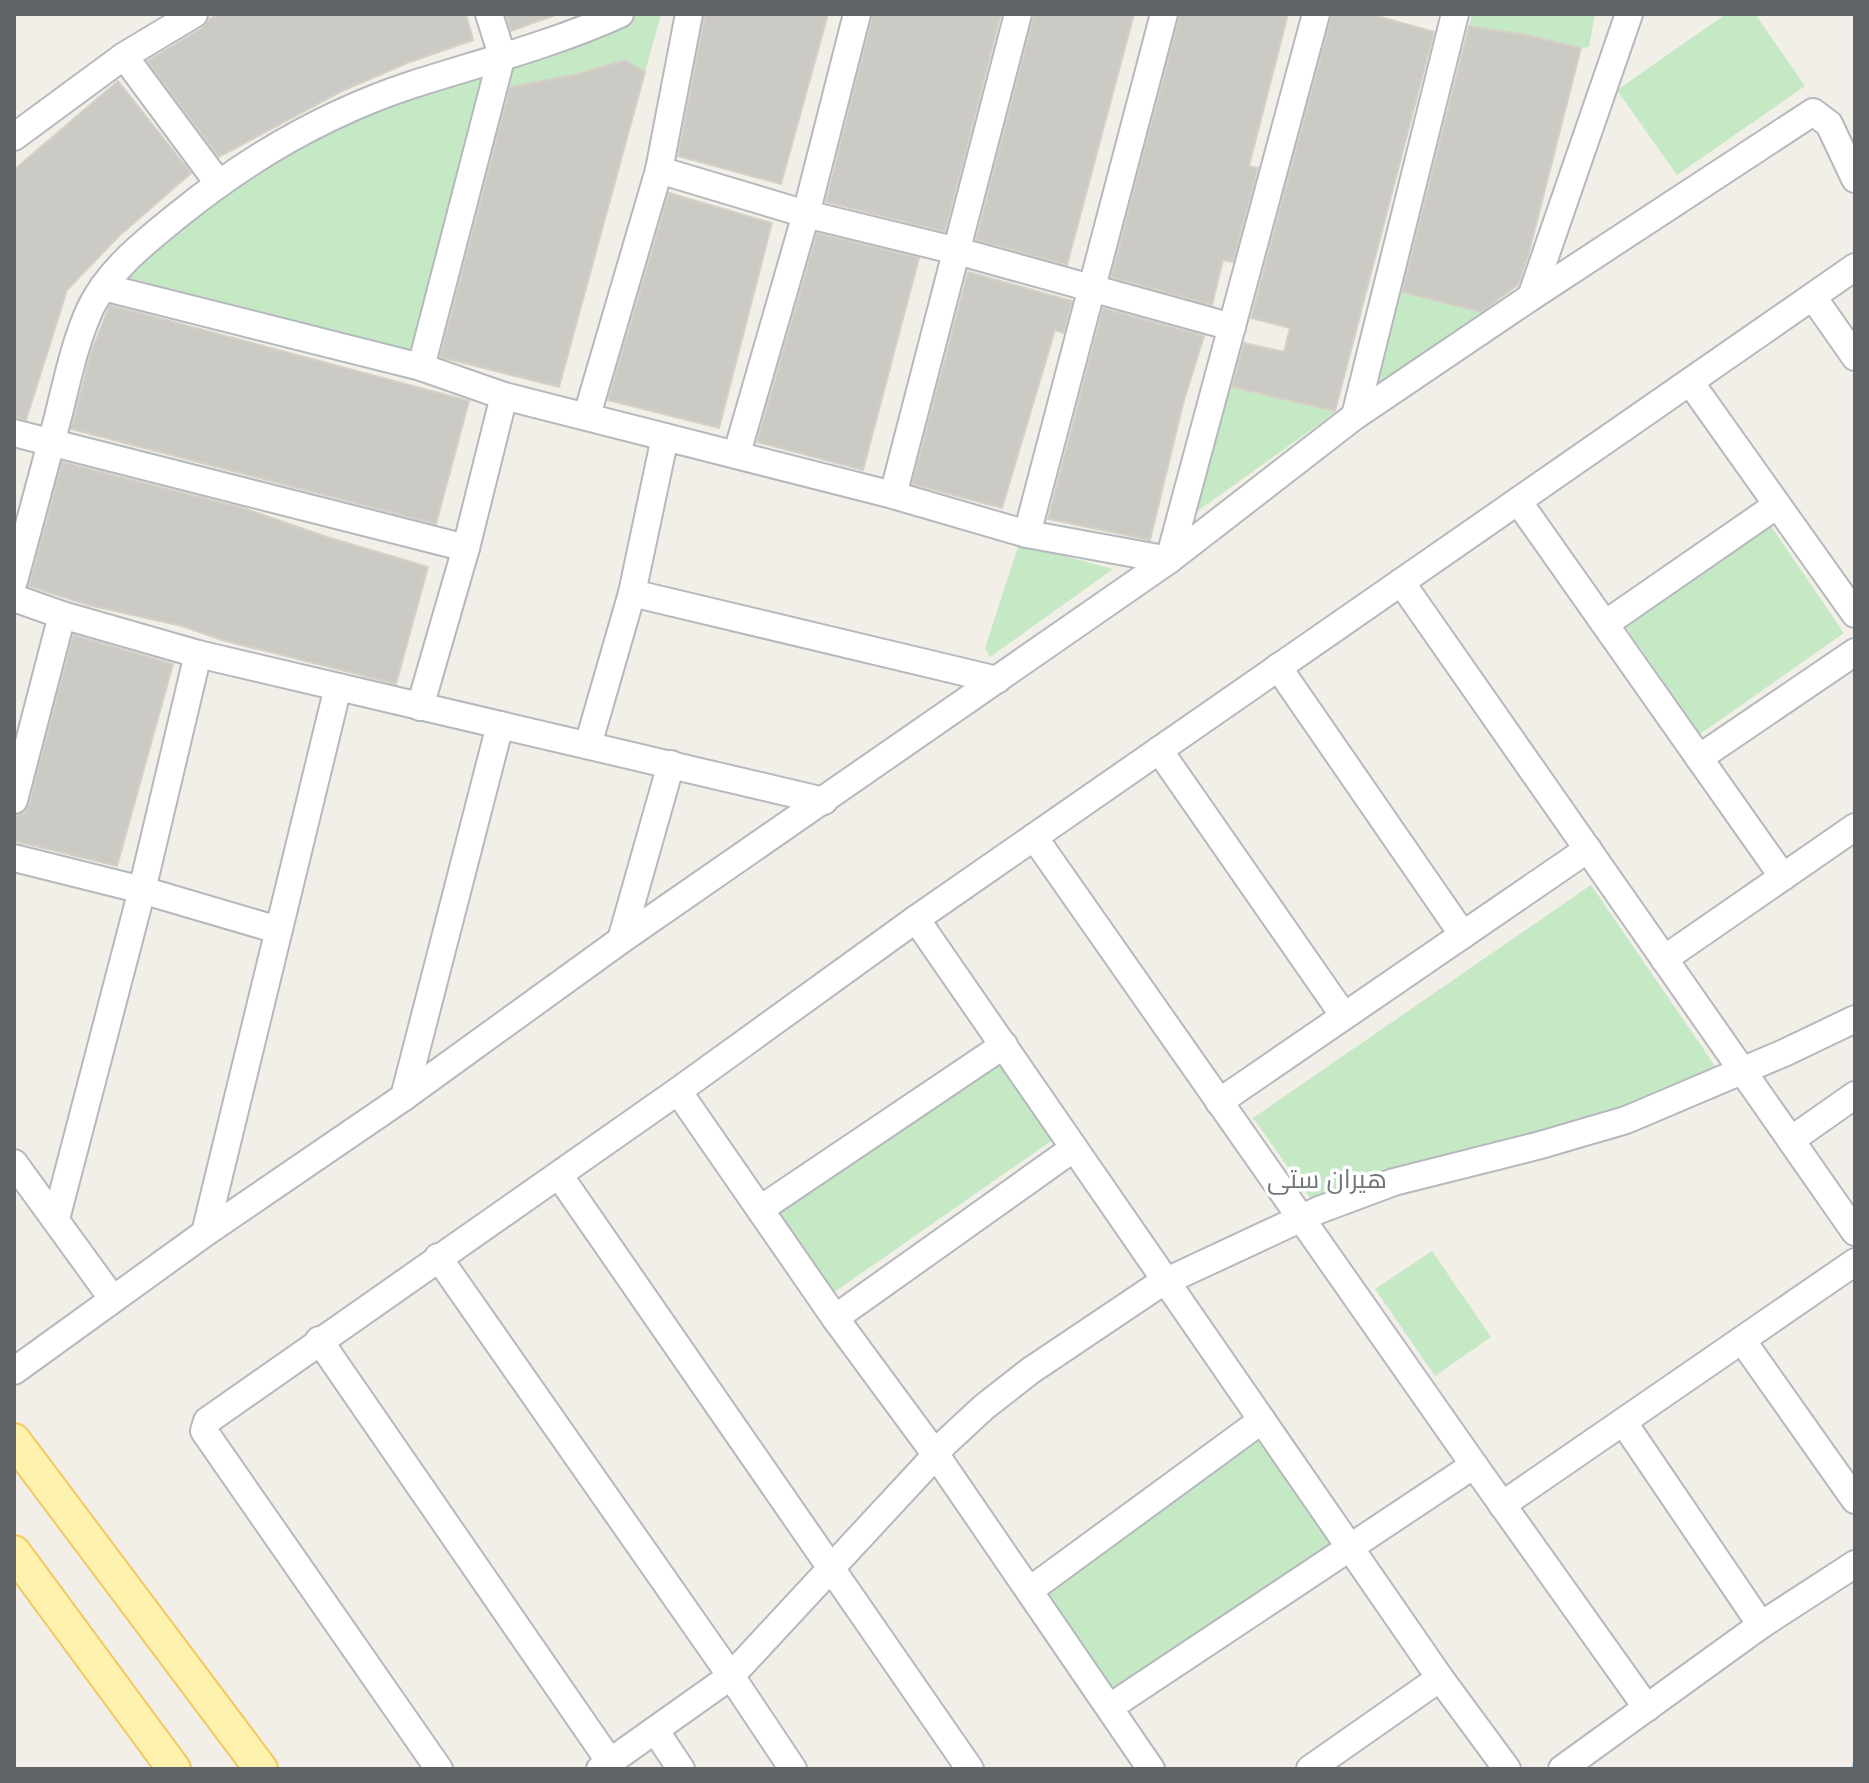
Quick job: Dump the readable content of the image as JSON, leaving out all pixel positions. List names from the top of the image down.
{
  "districts": ["هیران ستی"]
}
